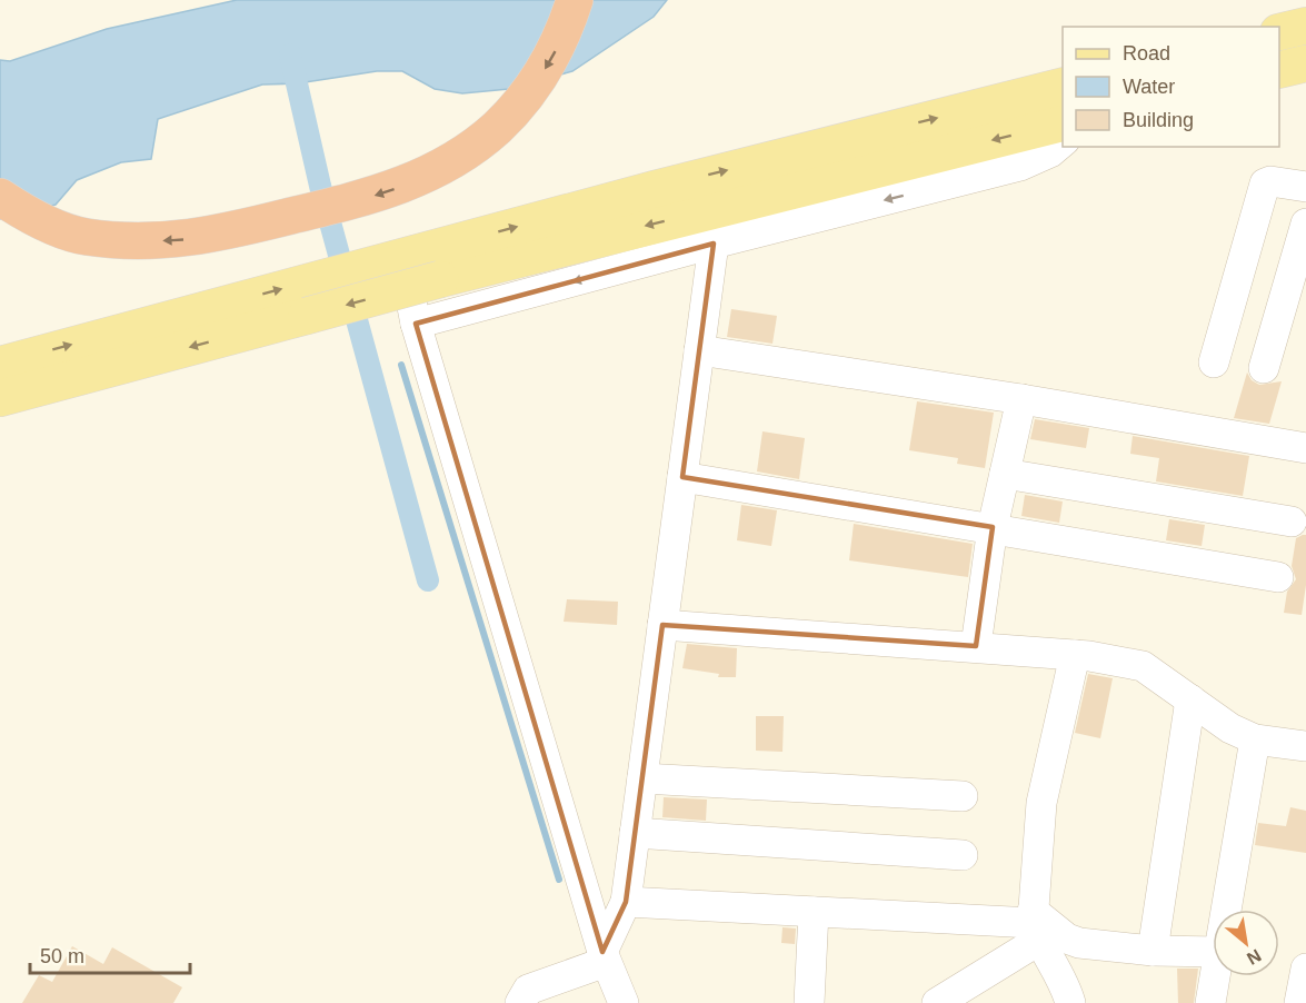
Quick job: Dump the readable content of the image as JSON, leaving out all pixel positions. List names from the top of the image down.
{
  "legend": ["Road", "Water", "Building"],
  "scale_bar": "50 m",
  "north": "bottom right"
}
